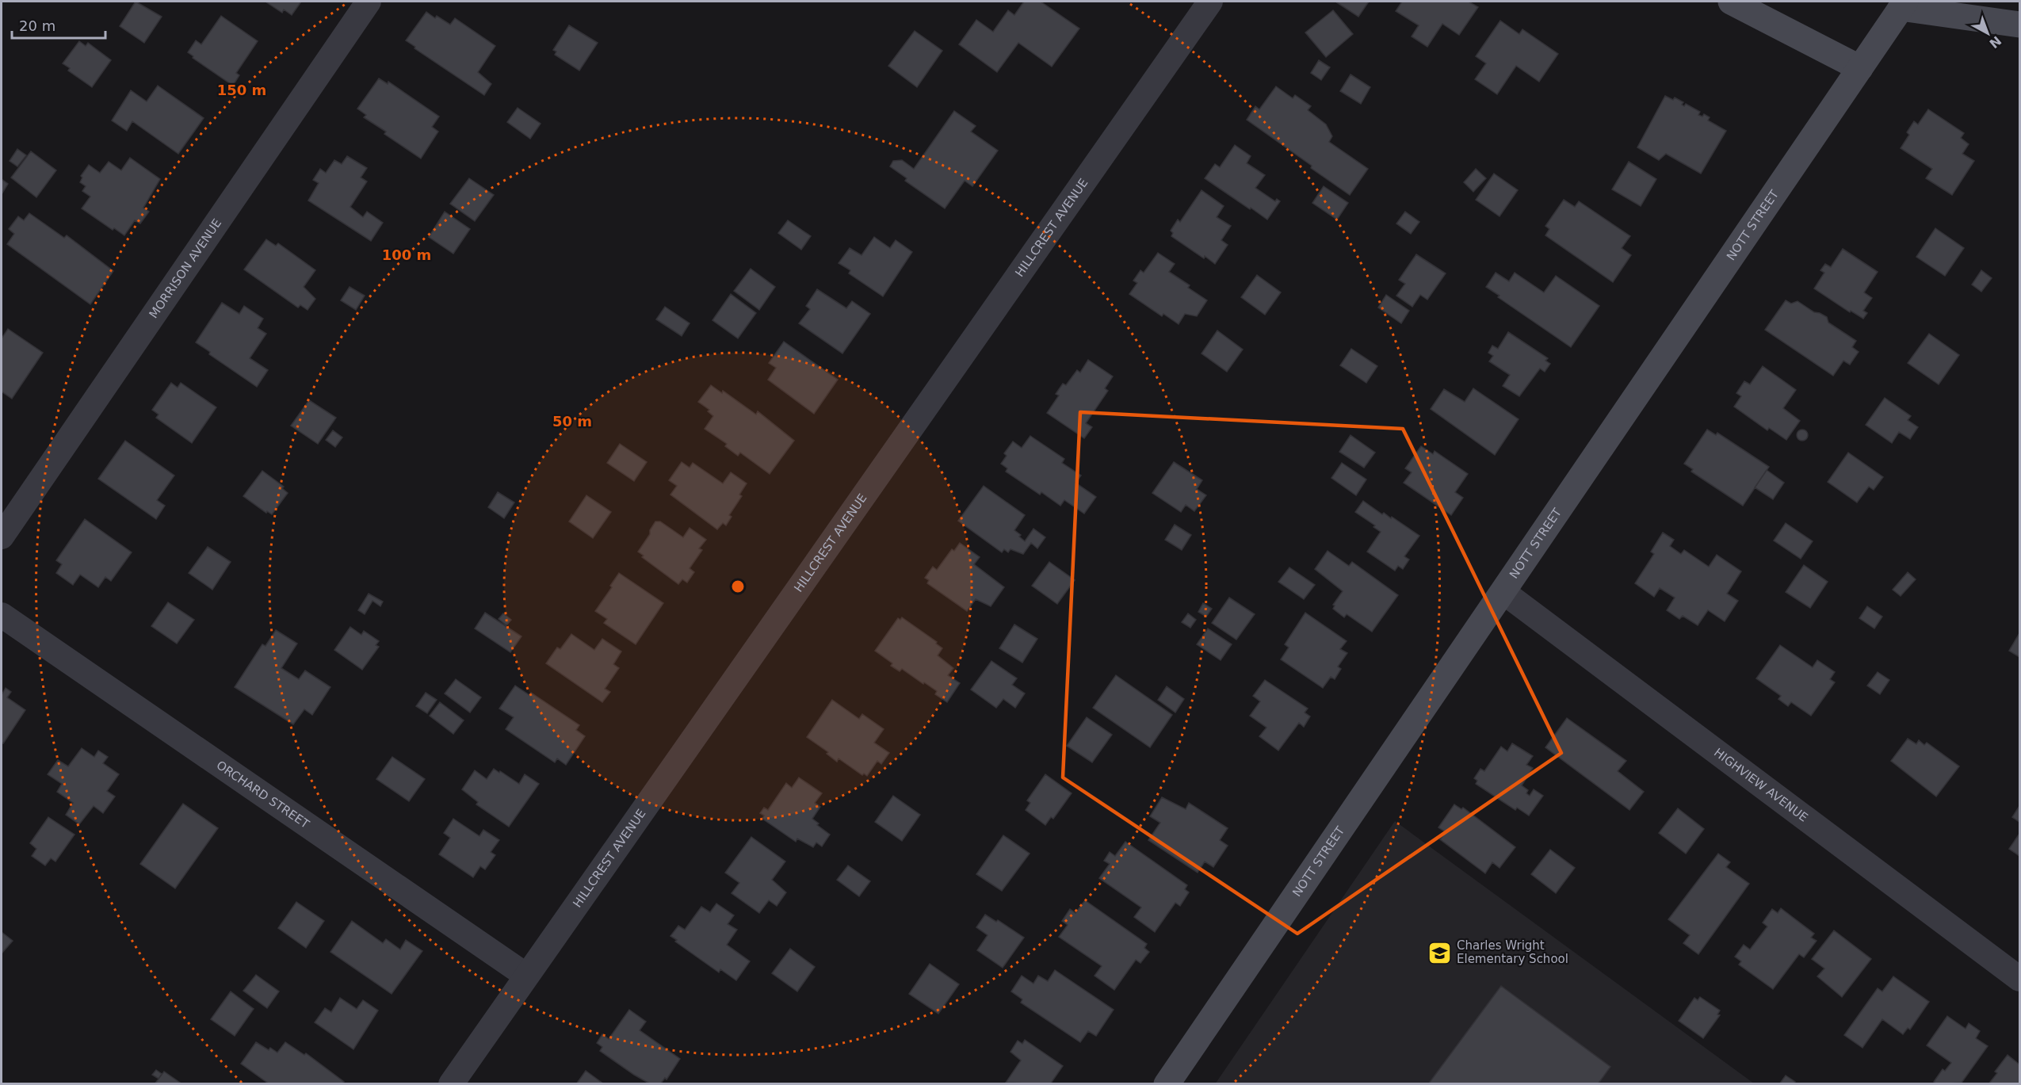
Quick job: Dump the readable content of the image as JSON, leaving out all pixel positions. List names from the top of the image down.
{
  "streets": {
    "street": [
      "NOTT STREET",
      "HILLCREST AVENUE",
      "MORRISON AVENUE",
      "HIGHVIEW AVENUE",
      "ORCHARD STREET"
    ]
  },
  "crossings": [
    ["NOTT STREET", "HIGHVIEW AVENUE"],
    ["HILLCREST AVENUE", "ORCHARD STREET"]
  ],
  "places": {
    "school or university": ["Charles Wright Elementary School"]
  },
  "scale_bar": "20 m",
  "north": "bottom right",
  "rings": ["150 m", "100 m", "50 m"]
}
